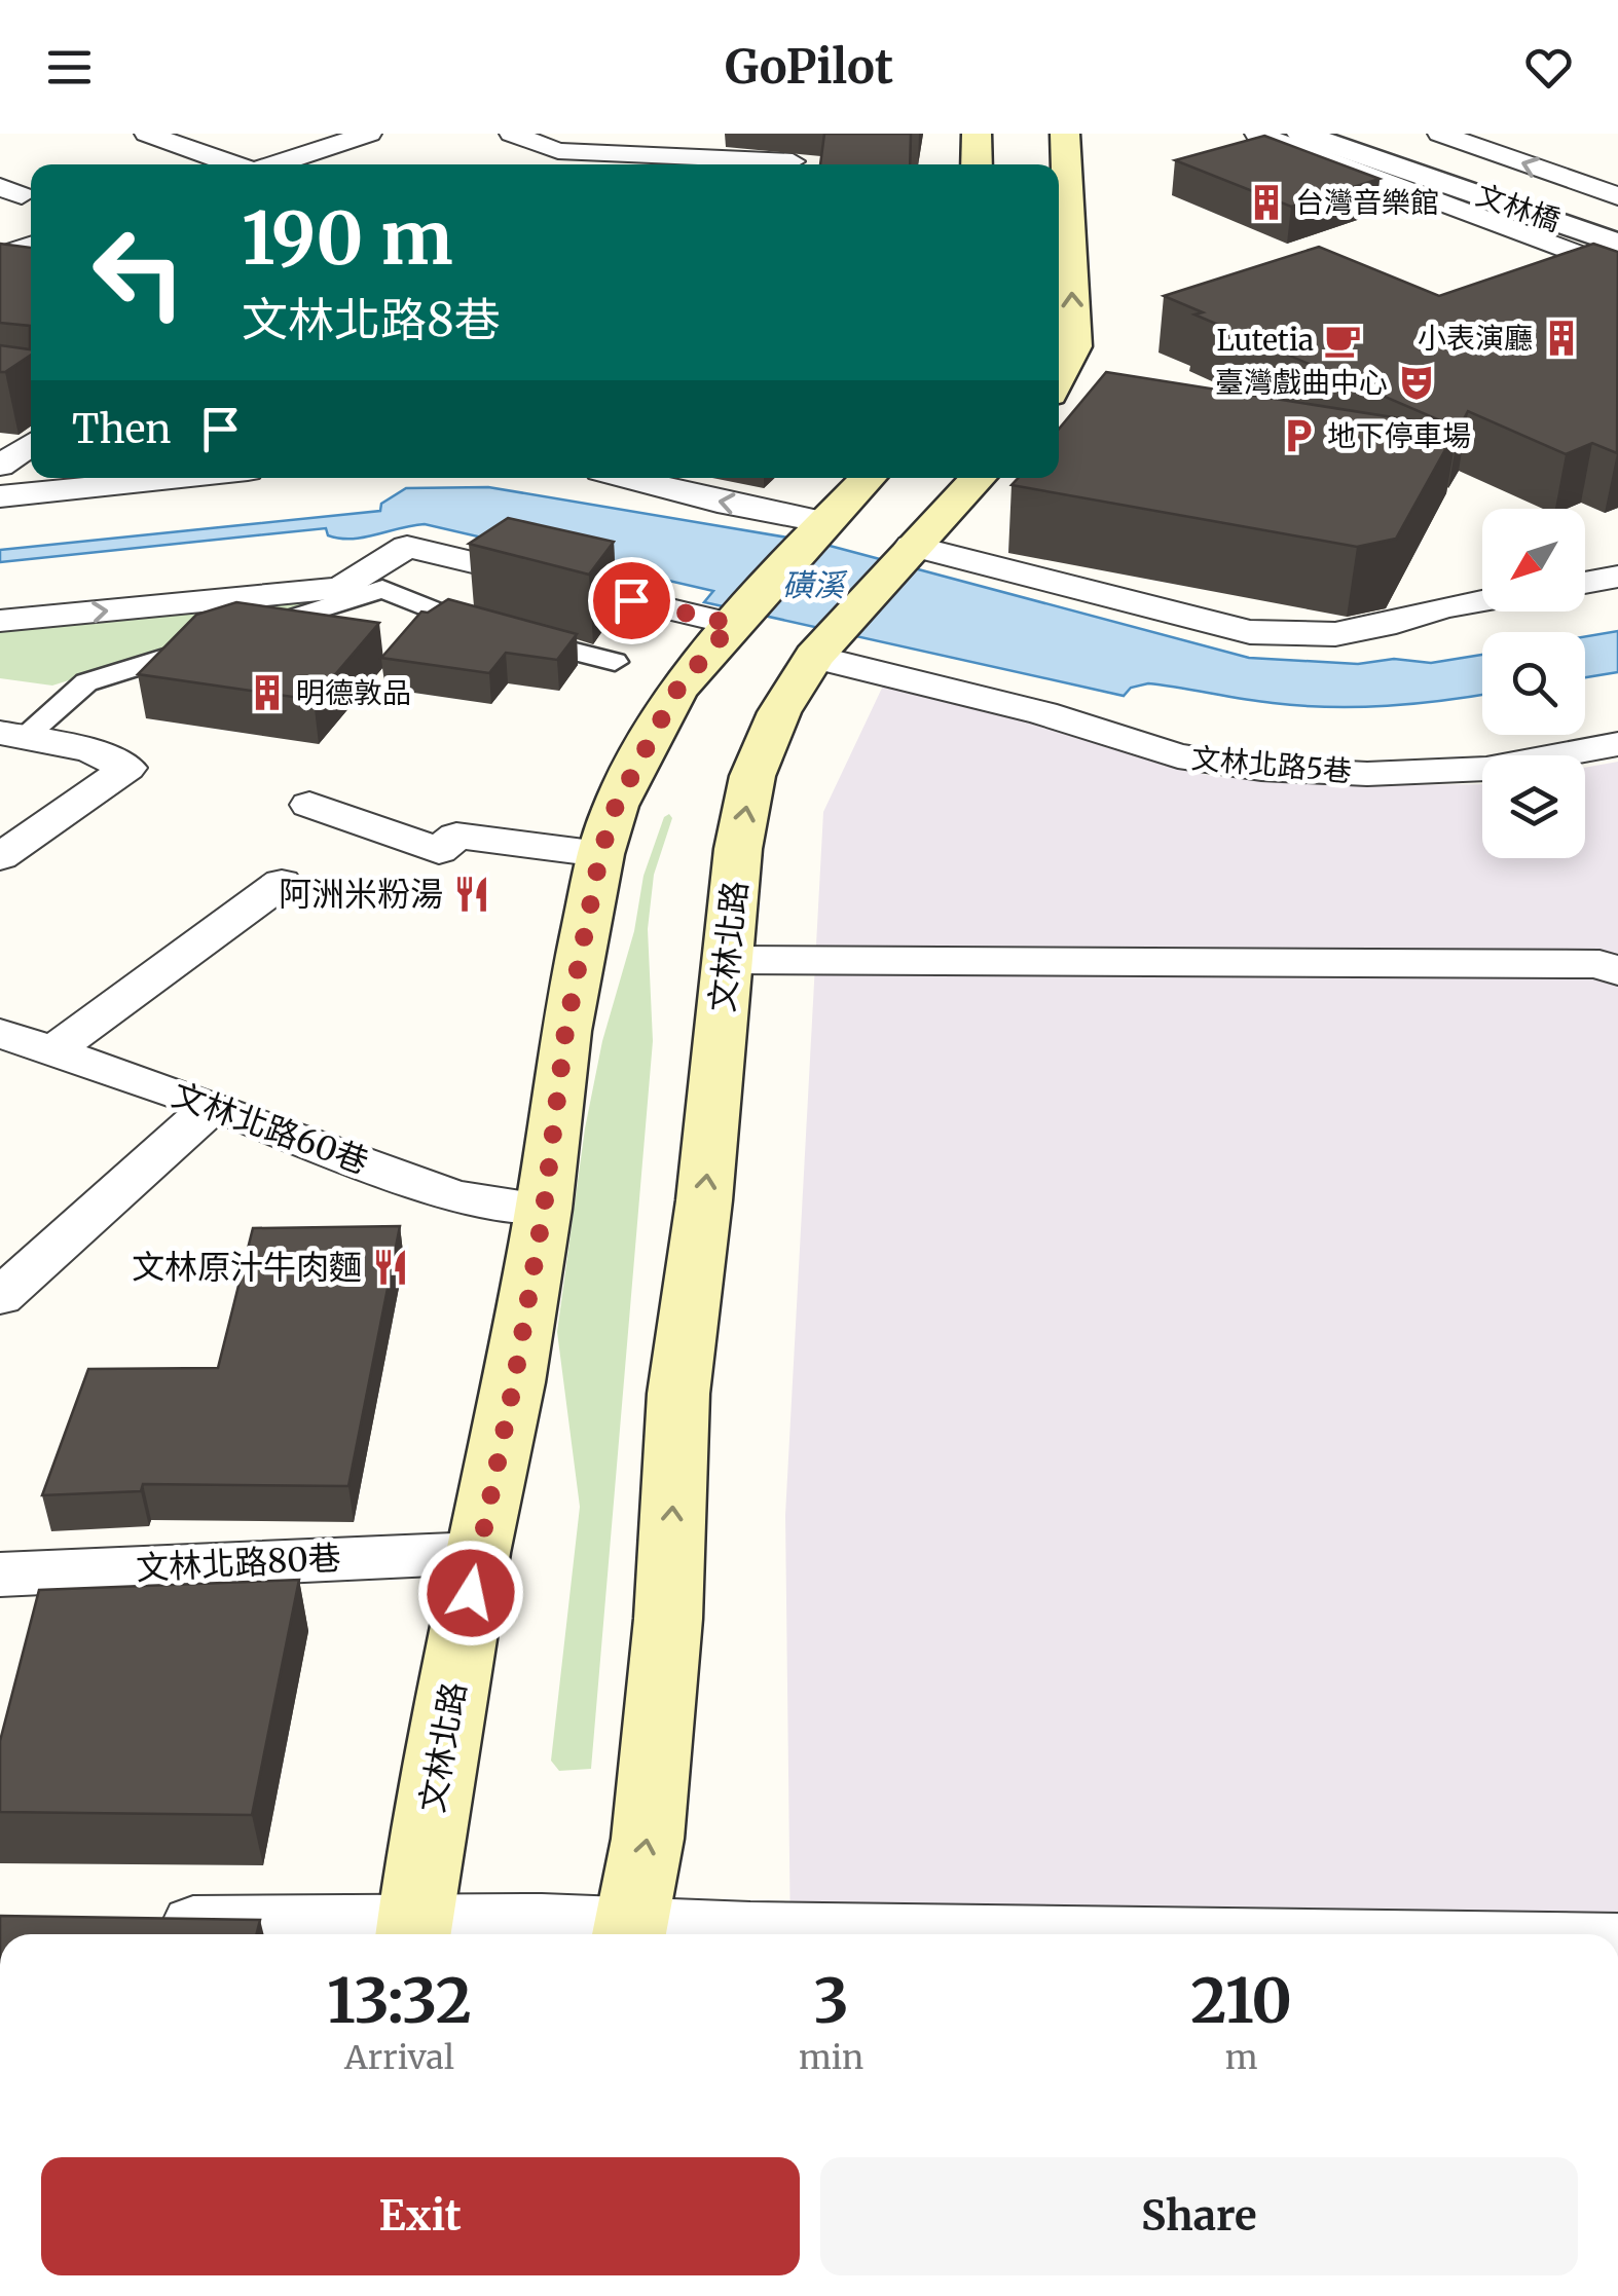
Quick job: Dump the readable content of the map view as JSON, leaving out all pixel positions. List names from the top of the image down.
{
  "streets": {
    "main road": ["文林北路"],
    "street": [
      "文林橋",
      "文林北路5巷",
      "文林北路60巷",
      "文林北路80巷"
    ]
  },
  "crossings": [
    ["文林北路5巷", "文林北路"],
    ["文林北路", "文林北路60巷"],
    ["文林北路", "文林北路80巷"]
  ],
  "water": ["磺溪"],
  "places": {
    "building": ["台灣音樂館", "小表演廳", "明德敦品"],
    "cafe": ["Lutetia"],
    "theatre": ["臺灣戲曲中心"],
    "parking": ["地下停車場"],
    "restaurant": ["阿洲米粉湯", "文林原汁牛肉麵"]
  },
  "north": "bottom left",
  "page": {
    "header": "GoPilot",
    "turn": ["190 m", "文林北路8巷"],
    "then": "Then",
    "eta": [
      "13:32",
      "Arrival",
      "3",
      "min",
      "210",
      "m"
    ],
    "buttons": ["Exit", "Share"]
  }
}
